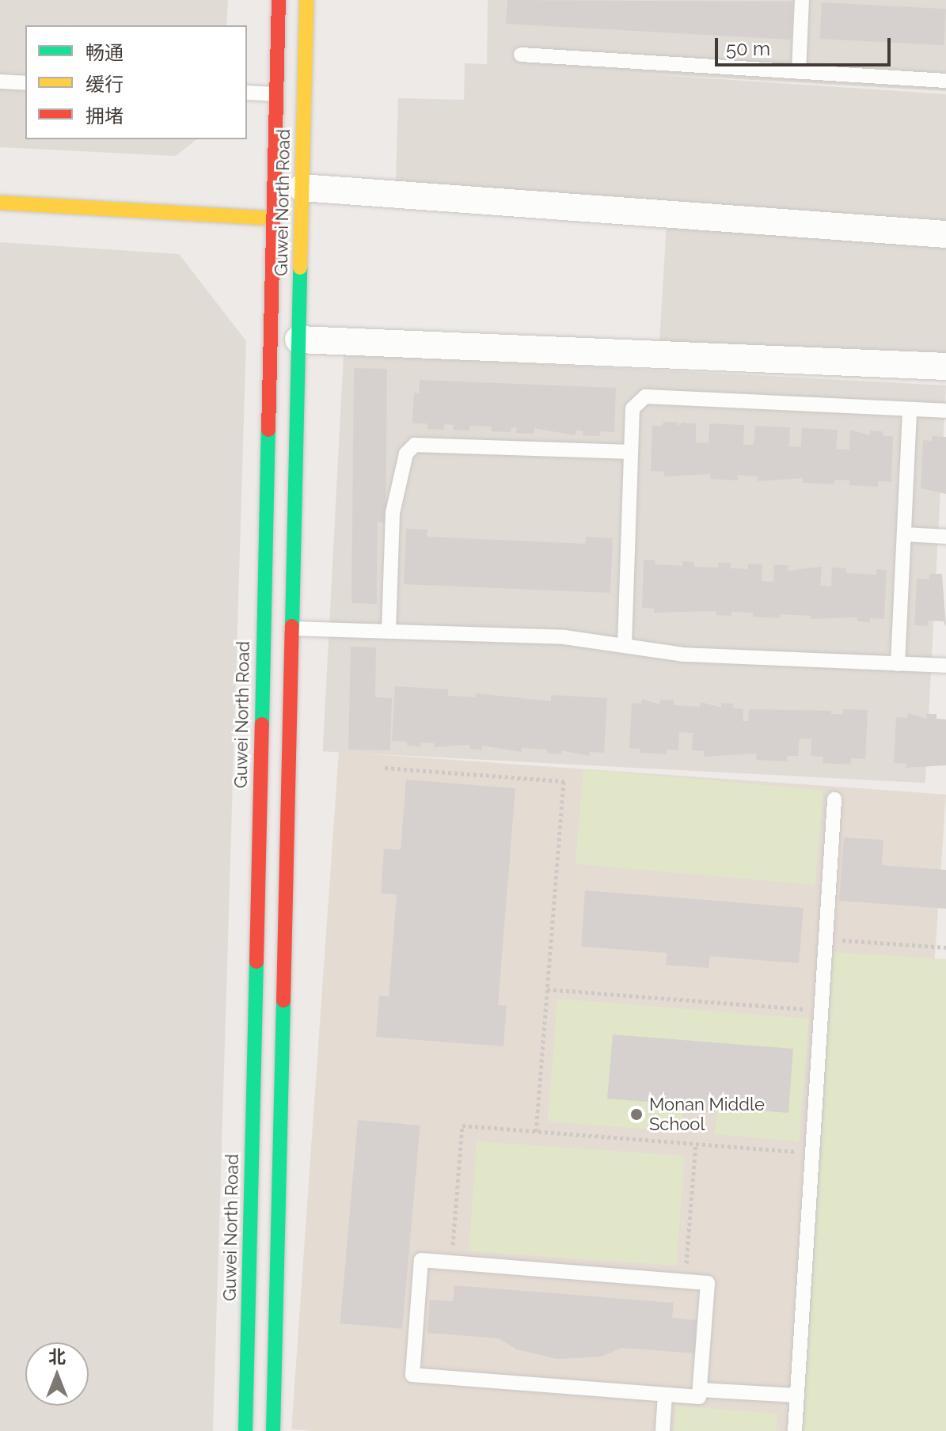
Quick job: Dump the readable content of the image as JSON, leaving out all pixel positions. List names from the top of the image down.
{
  "streets": {
    "main road": ["Guwei North Road"]
  },
  "places": ["Monan Middle School"],
  "legend": ["畅通", "缓行", "拥堵"],
  "scale_bar": "50 m",
  "north": "top"
}
